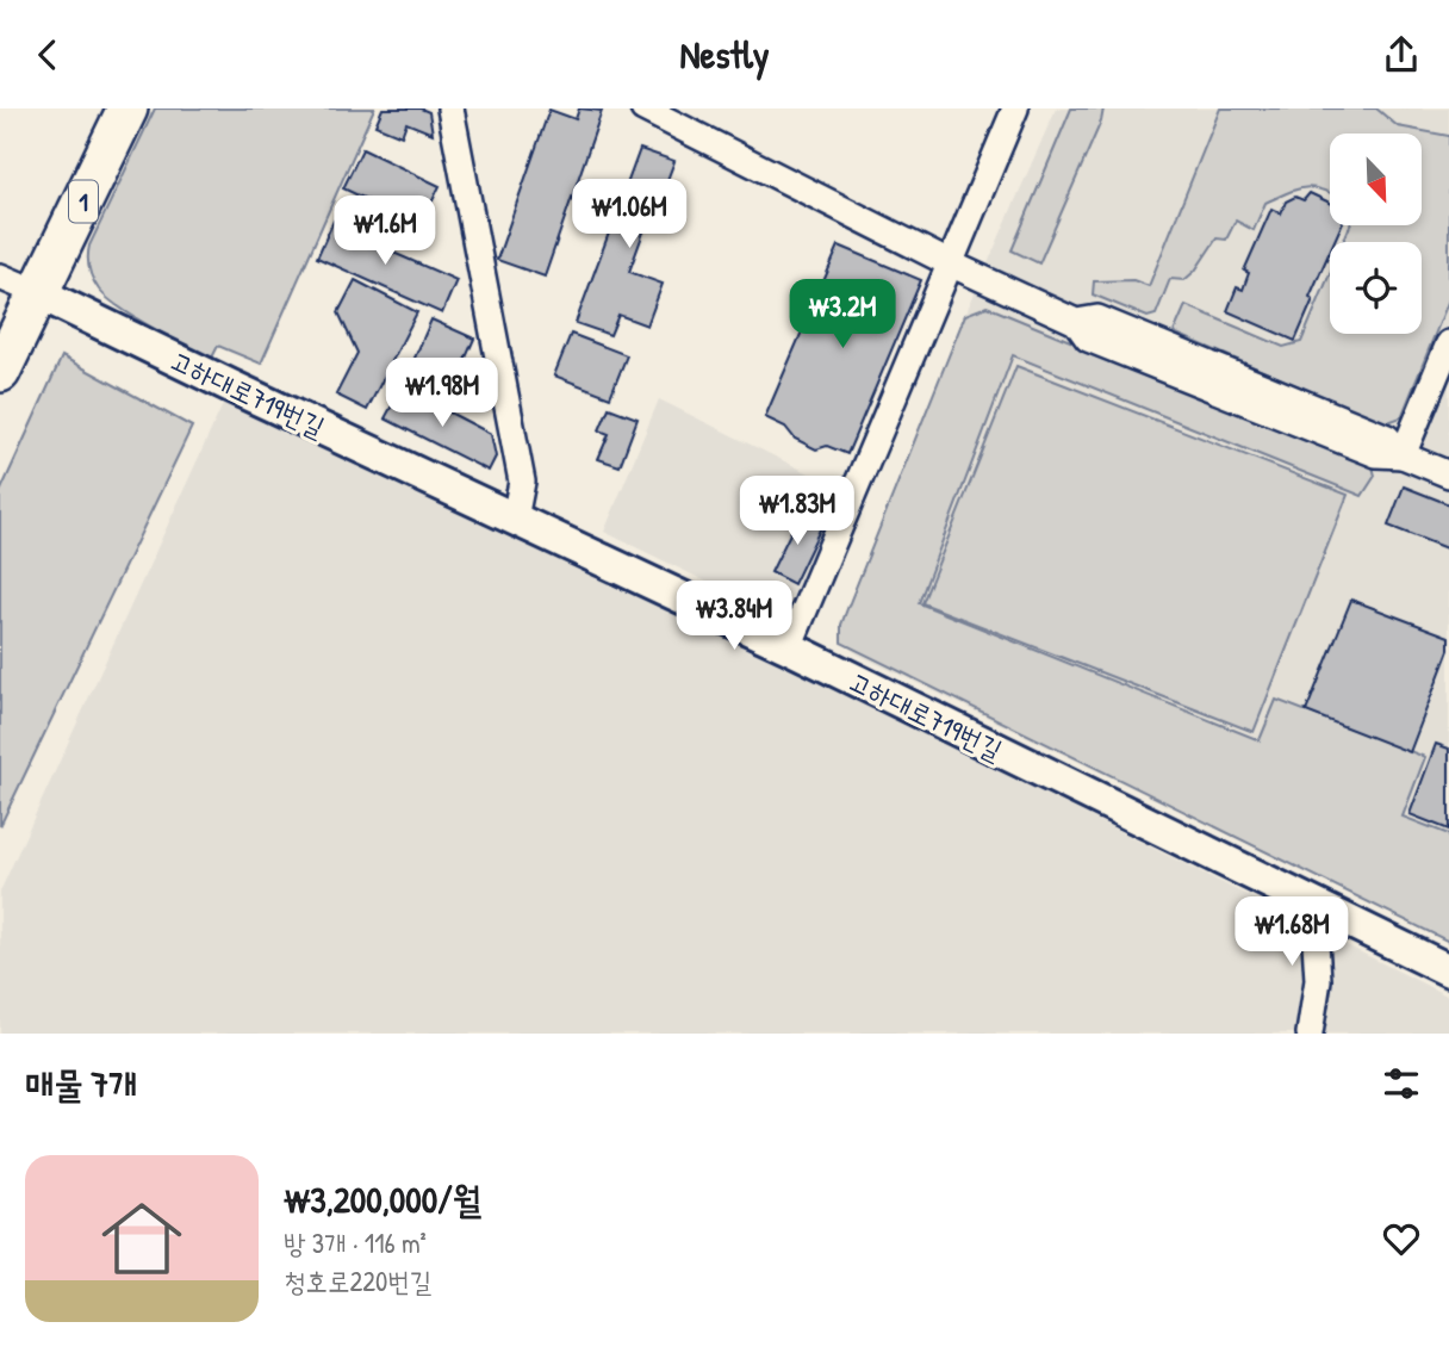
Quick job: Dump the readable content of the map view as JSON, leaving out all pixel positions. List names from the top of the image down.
{
  "streets": {
    "main road": ["1"],
    "street": ["고하대로719번길"]
  },
  "crossings": [
    ["1", "고하대로719번길"]
  ],
  "north": "bottom right",
  "page": {
    "header": "Nestly",
    "price": [
      "₩1.06M",
      "₩1.6M",
      "₩3.2M",
      "₩1.98M",
      "₩1.83M",
      "₩3.84M",
      "₩1.68M"
    ],
    "heading": "매물 7개",
    "list": [
      {
        "name": "₩3,200,000/월",
        "note": "방 3개 · 116 m² · 청호로220번길"
      }
    ]
  }
}
